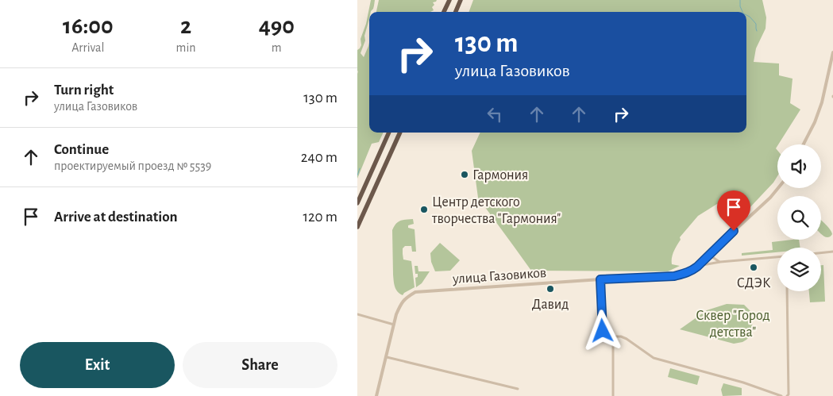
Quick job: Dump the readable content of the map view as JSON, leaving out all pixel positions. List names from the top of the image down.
{
  "streets": {
    "street": ["улица Газовиков"]
  },
  "parks": ["Сквер \"Город детства\""],
  "places": [
    "Гармония",
    "Центр детского творчества \"Гармония\"",
    "СДЭК",
    "Давид"
  ],
  "page": {
    "eta": [
      "16:00",
      "Arrival",
      "2",
      "min",
      "490",
      "m"
    ],
    "turn": ["130 m", "улица Газовиков"],
    "list": [
      {
        "name": "Turn right",
        "note": "улица Газовиков",
        "value": "130 m"
      },
      {
        "name": "Continue",
        "note": "проектируемый проезд № 5539",
        "value": "240 m"
      },
      {
        "name": "Arrive at destination",
        "value": "120 m"
      }
    ],
    "buttons": ["Exit", "Share"]
  }
}
